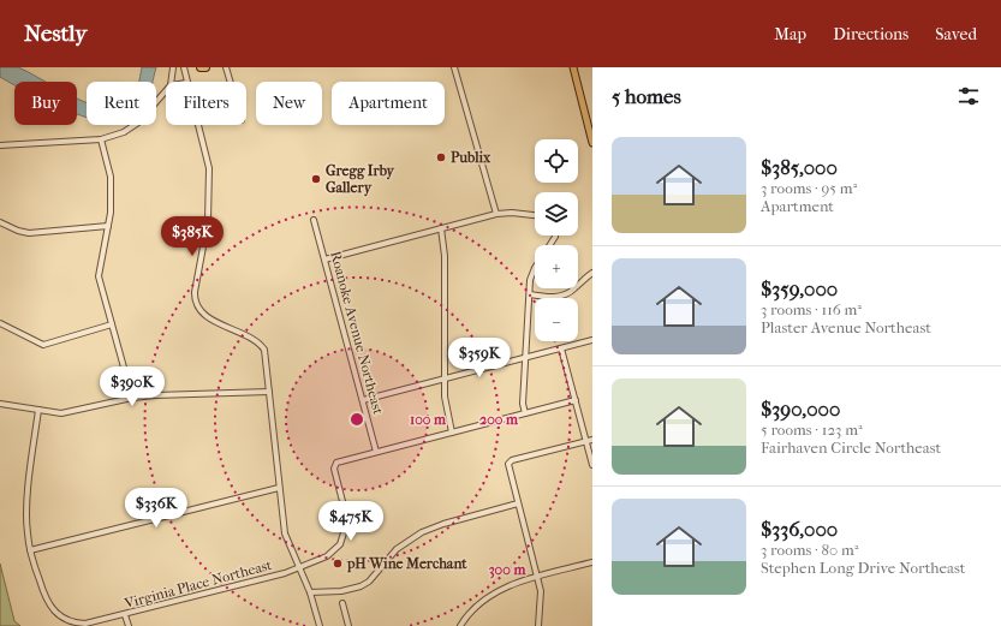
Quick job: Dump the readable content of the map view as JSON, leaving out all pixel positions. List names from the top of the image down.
{
  "streets": {
    "street": ["Roanoke Avenue Northeast", "Virginia Place Northeast"]
  },
  "crossings": [
    ["Roanoke Avenue Northeast", "Virginia Place Northeast"]
  ],
  "places": ["Publix", "Gregg Irby Gallery", "pH Wine Merchant"],
  "page": {
    "header": "Nestly",
    "nav": ["Map", "Directions", "Saved"],
    "heading": "5 homes",
    "chip": [
      "Buy",
      "Rent",
      "Filters",
      "New",
      "Apartment"
    ],
    "list": [
      {
        "name": "$385,000",
        "note": "3 rooms · 95 m² · Apartment"
      },
      {
        "name": "$359,000",
        "note": "3 rooms · 116 m² · Plaster Avenue Northeast"
      },
      {
        "name": "$390,000",
        "note": "5 rooms · 123 m² · Fairhaven Circle Northeast"
      },
      {
        "name": "$336,000",
        "note": "3 rooms · 80 m² · Stephen Long Drive Northeast"
      }
    ],
    "map_buttons": ["+", "−"],
    "price": [
      "$385K",
      "$359K",
      "$390K",
      "$336K",
      "$475K"
    ]
  },
  "rings": ["100 m", "200 m", "300 m"]
}
